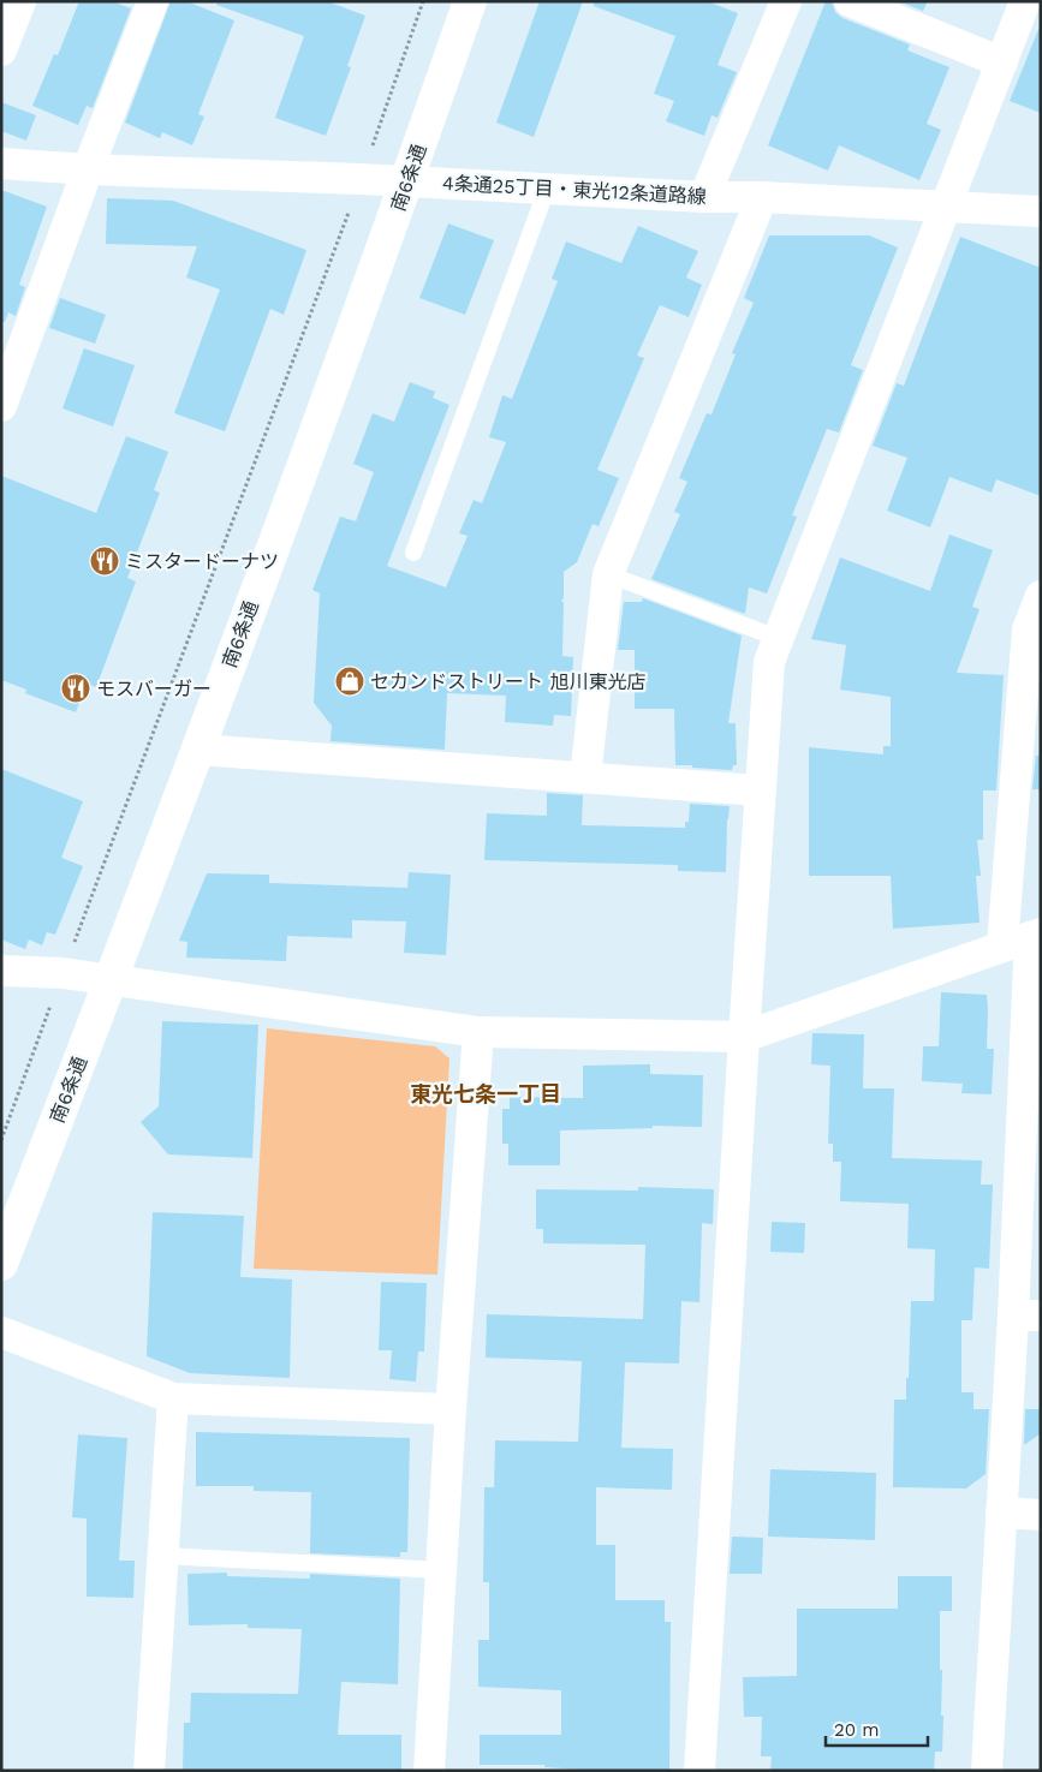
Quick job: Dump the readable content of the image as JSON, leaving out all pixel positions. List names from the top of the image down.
{
  "streets": {
    "street": ["南6条通", "4条通25丁目・東光12条道路線"]
  },
  "crossings": [
    ["南6条通", "4条通25丁目・東光12条道路線"]
  ],
  "districts": ["東光七条一丁目"],
  "places": {
    "restaurant": ["ミスタードーナツ", "モスバーガー"],
    "shop": ["セカンドストリート 旭川東光店"]
  },
  "scale_bar": "20 m"
}
